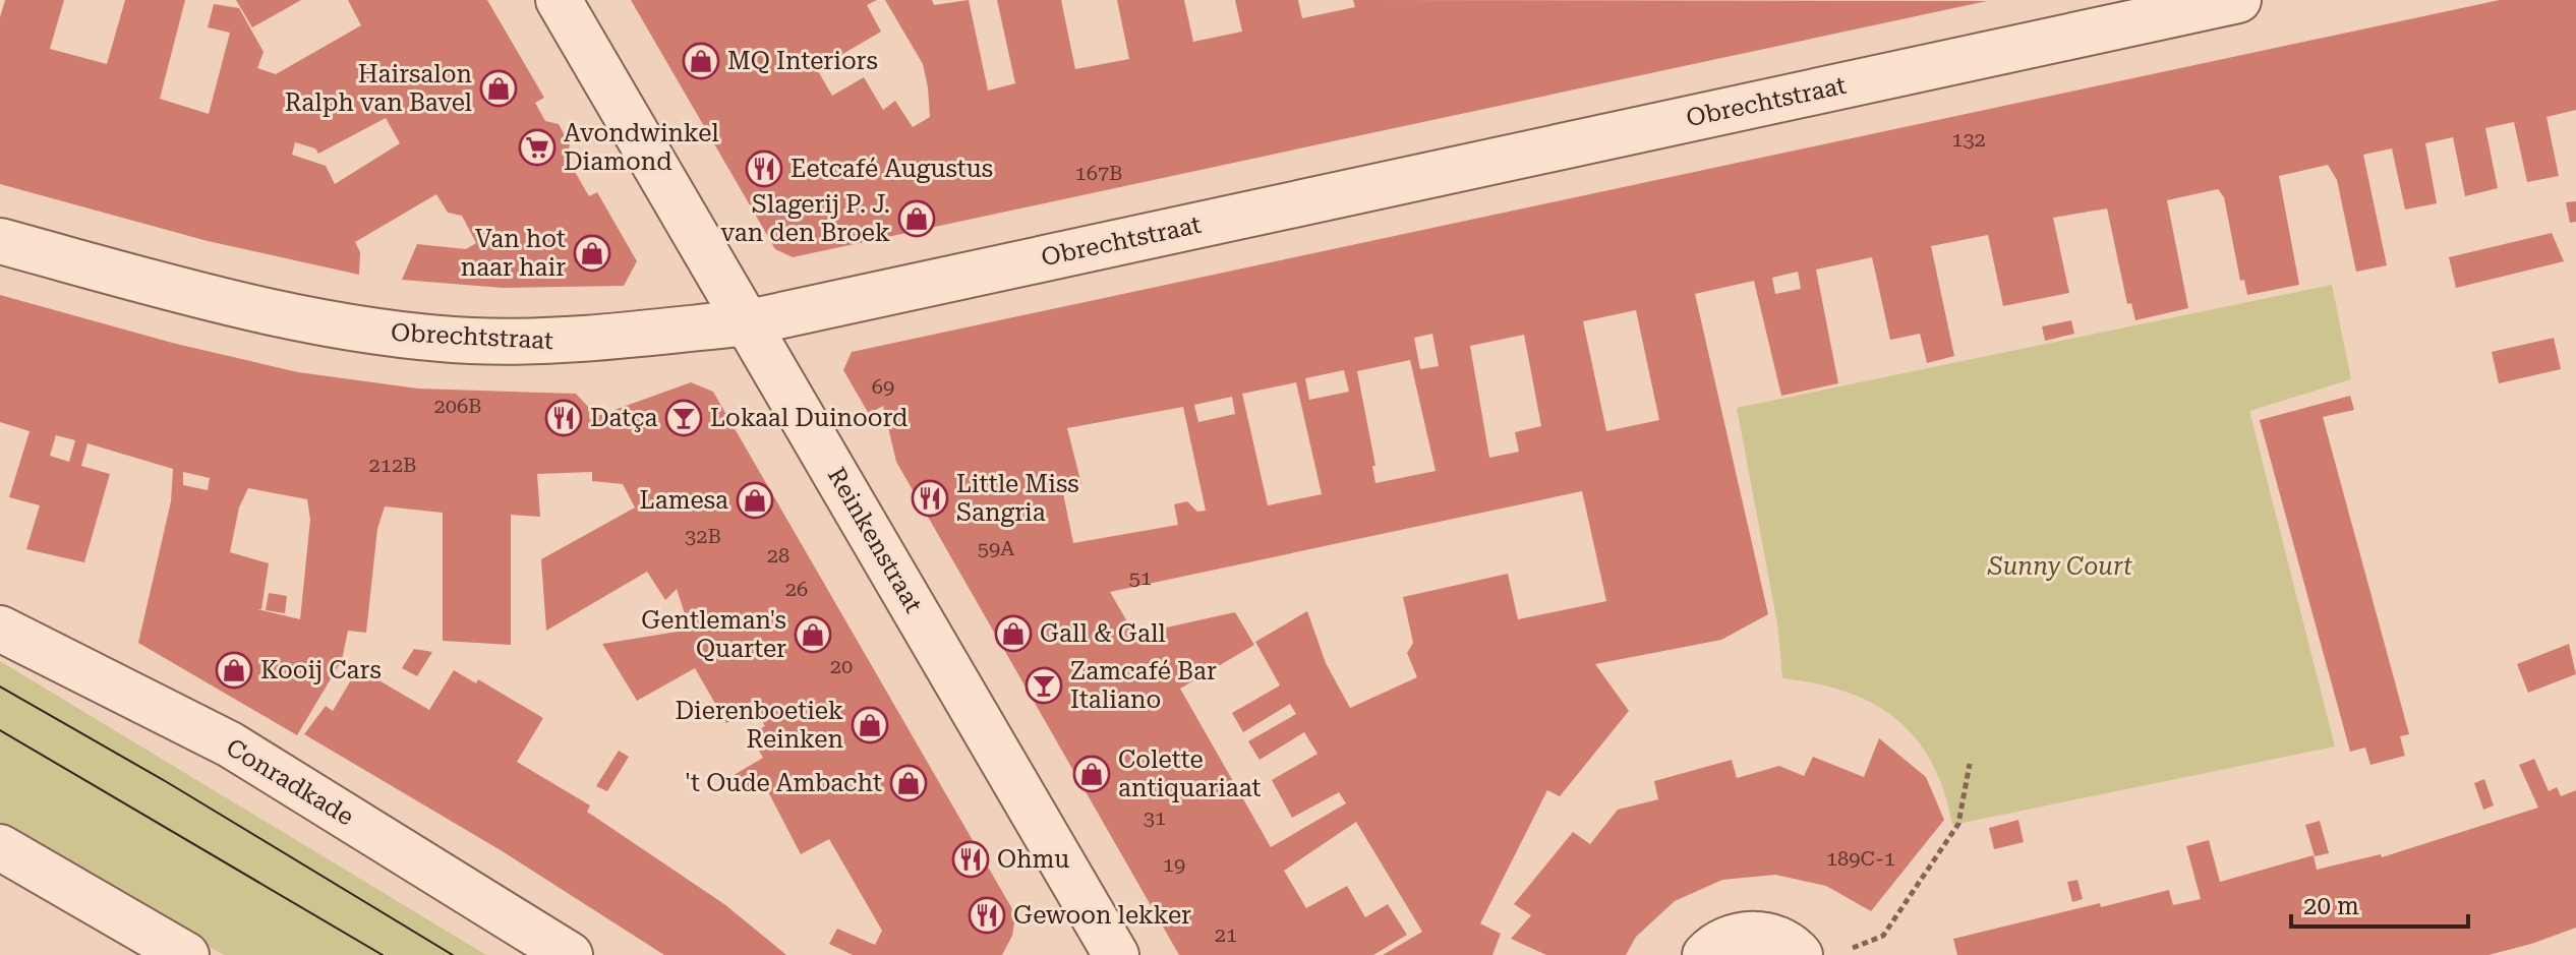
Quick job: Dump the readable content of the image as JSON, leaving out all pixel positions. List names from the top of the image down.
{
  "streets": {
    "street": ["Obrechtstraat", "Reinkenstraat", "Conradkade"]
  },
  "crossings": [
    ["Obrechtstraat", "Reinkenstraat"]
  ],
  "parks": ["Sunny Court"],
  "places": {
    "shop": [
      "MQ Interiors",
      "Hairsalon Ralph van Bavel",
      "Slagerij P. J. van den Broek",
      "Van hot naar hair",
      "Lamesa",
      "Gall & Gall",
      "Gentleman's Quarter",
      "Kooij Cars",
      "Dierenboetiek Reinken",
      "Colette antiquariaat",
      "'t Oude Ambacht"
    ],
    "supermarket": ["Avondwinkel Diamond"],
    "restaurant": [
      "Eetcafé Augustus",
      "Datça",
      "Little Miss Sangria",
      "Ohmu",
      "Gewoon lekker"
    ],
    "bar": ["Lokaal Duinoord", "Zamcafé Bar Italiano"]
  },
  "house_numbers": [
    "132",
    "167B",
    "69",
    "206B",
    "212B",
    "32B",
    "59A",
    "28",
    "51",
    "26",
    "20",
    "31",
    "189C-1",
    "19",
    "21"
  ],
  "scale_bar": "20 m"
}
